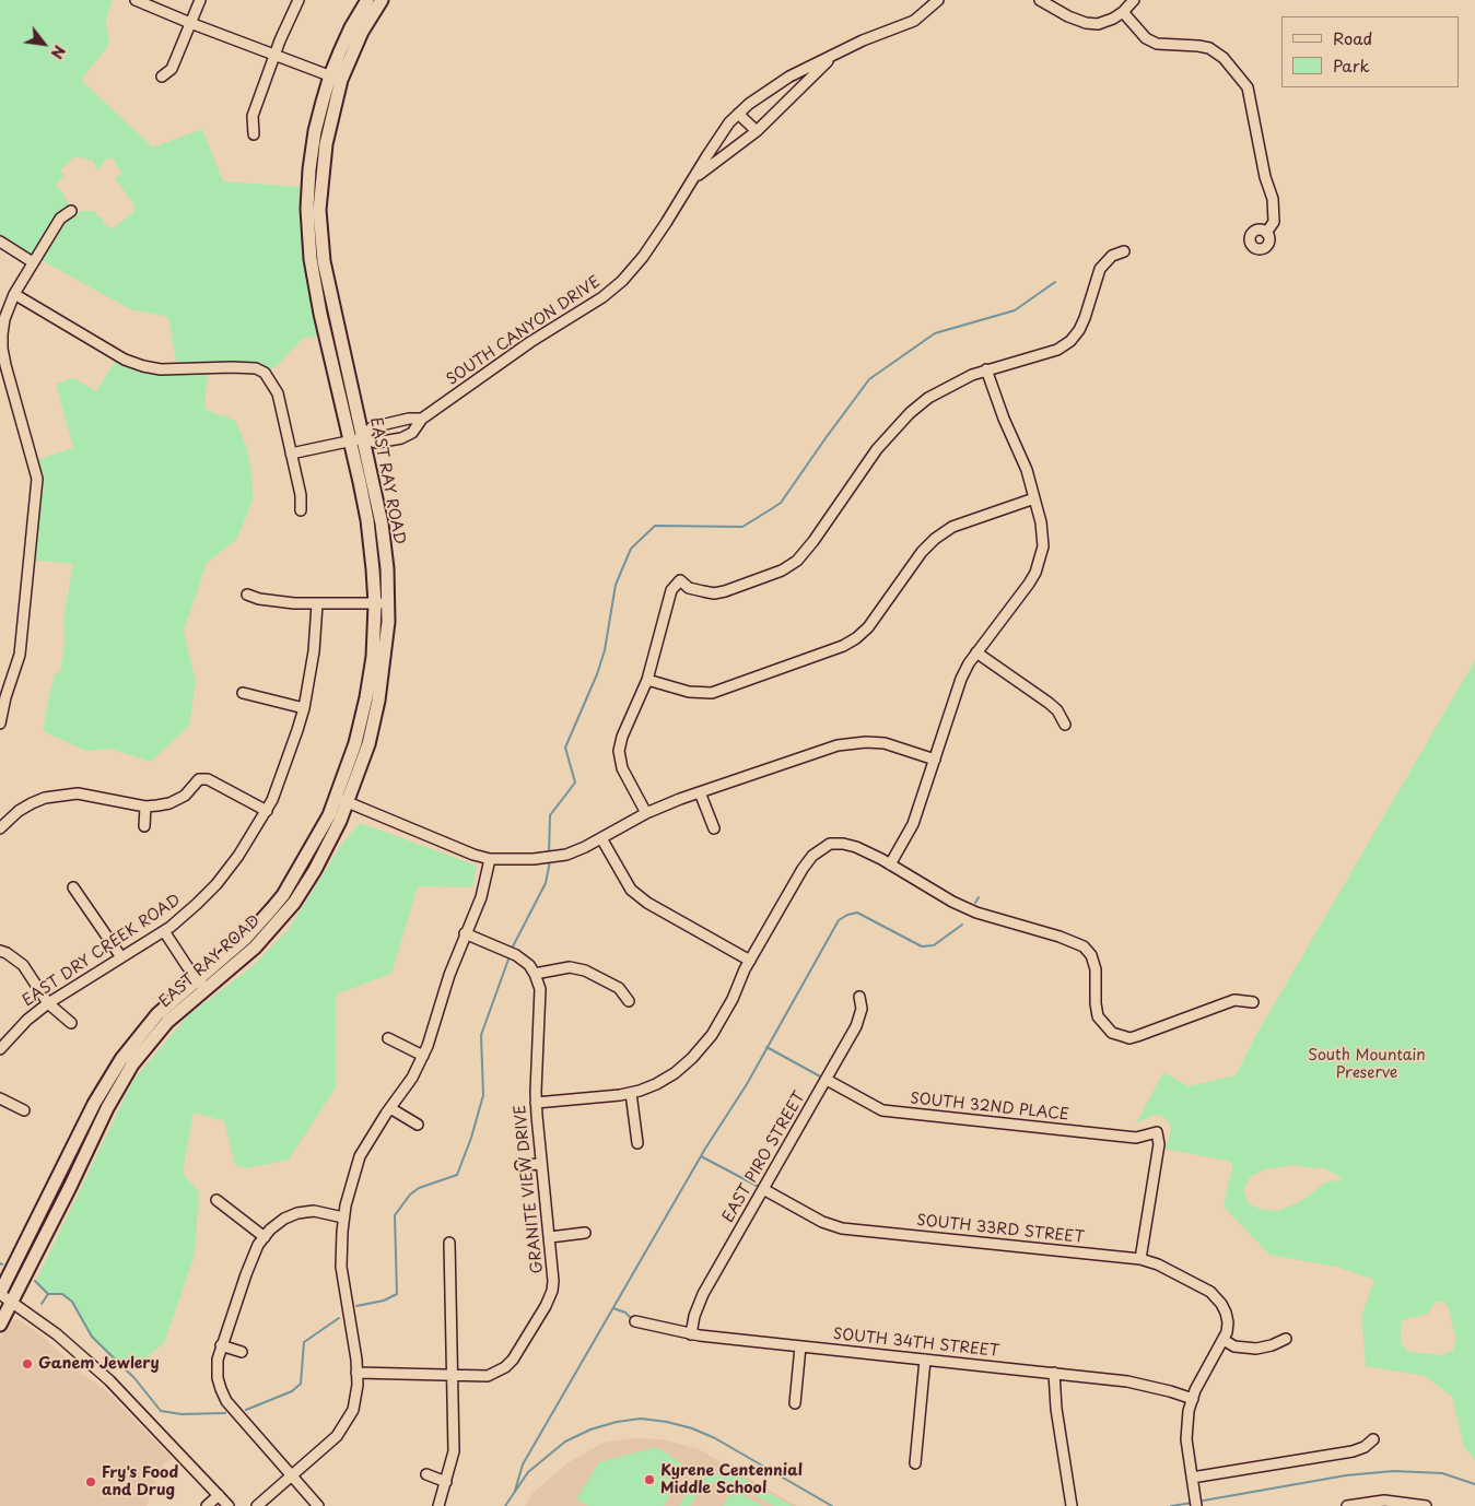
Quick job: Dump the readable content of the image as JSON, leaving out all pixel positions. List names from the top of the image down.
{
  "streets": {
    "main road": ["EAST RAY ROAD"],
    "street": [
      "SOUTH CANYON DRIVE",
      "EAST DRY CREEK ROAD",
      "SOUTH 32ND PLACE",
      "EAST PIRO STREET",
      "GRANITE VIEW DRIVE",
      "SOUTH 33RD STREET",
      "SOUTH 34TH STREET"
    ]
  },
  "crossings": [
    ["SOUTH CANYON DRIVE", "EAST RAY ROAD"],
    ["SOUTH 32ND PLACE", "EAST PIRO STREET"],
    ["SOUTH 32ND PLACE", "SOUTH 33RD STREET"],
    ["EAST PIRO STREET", "SOUTH 33RD STREET"],
    ["EAST PIRO STREET", "SOUTH 34TH STREET"]
  ],
  "parks": ["South Mountain Preserve"],
  "places": ["Ganem Jewlery", "Kyrene Centennial Middle School", "Fry's Food and Drug"],
  "legend": ["Road", "Park"],
  "north": "bottom right"
}
